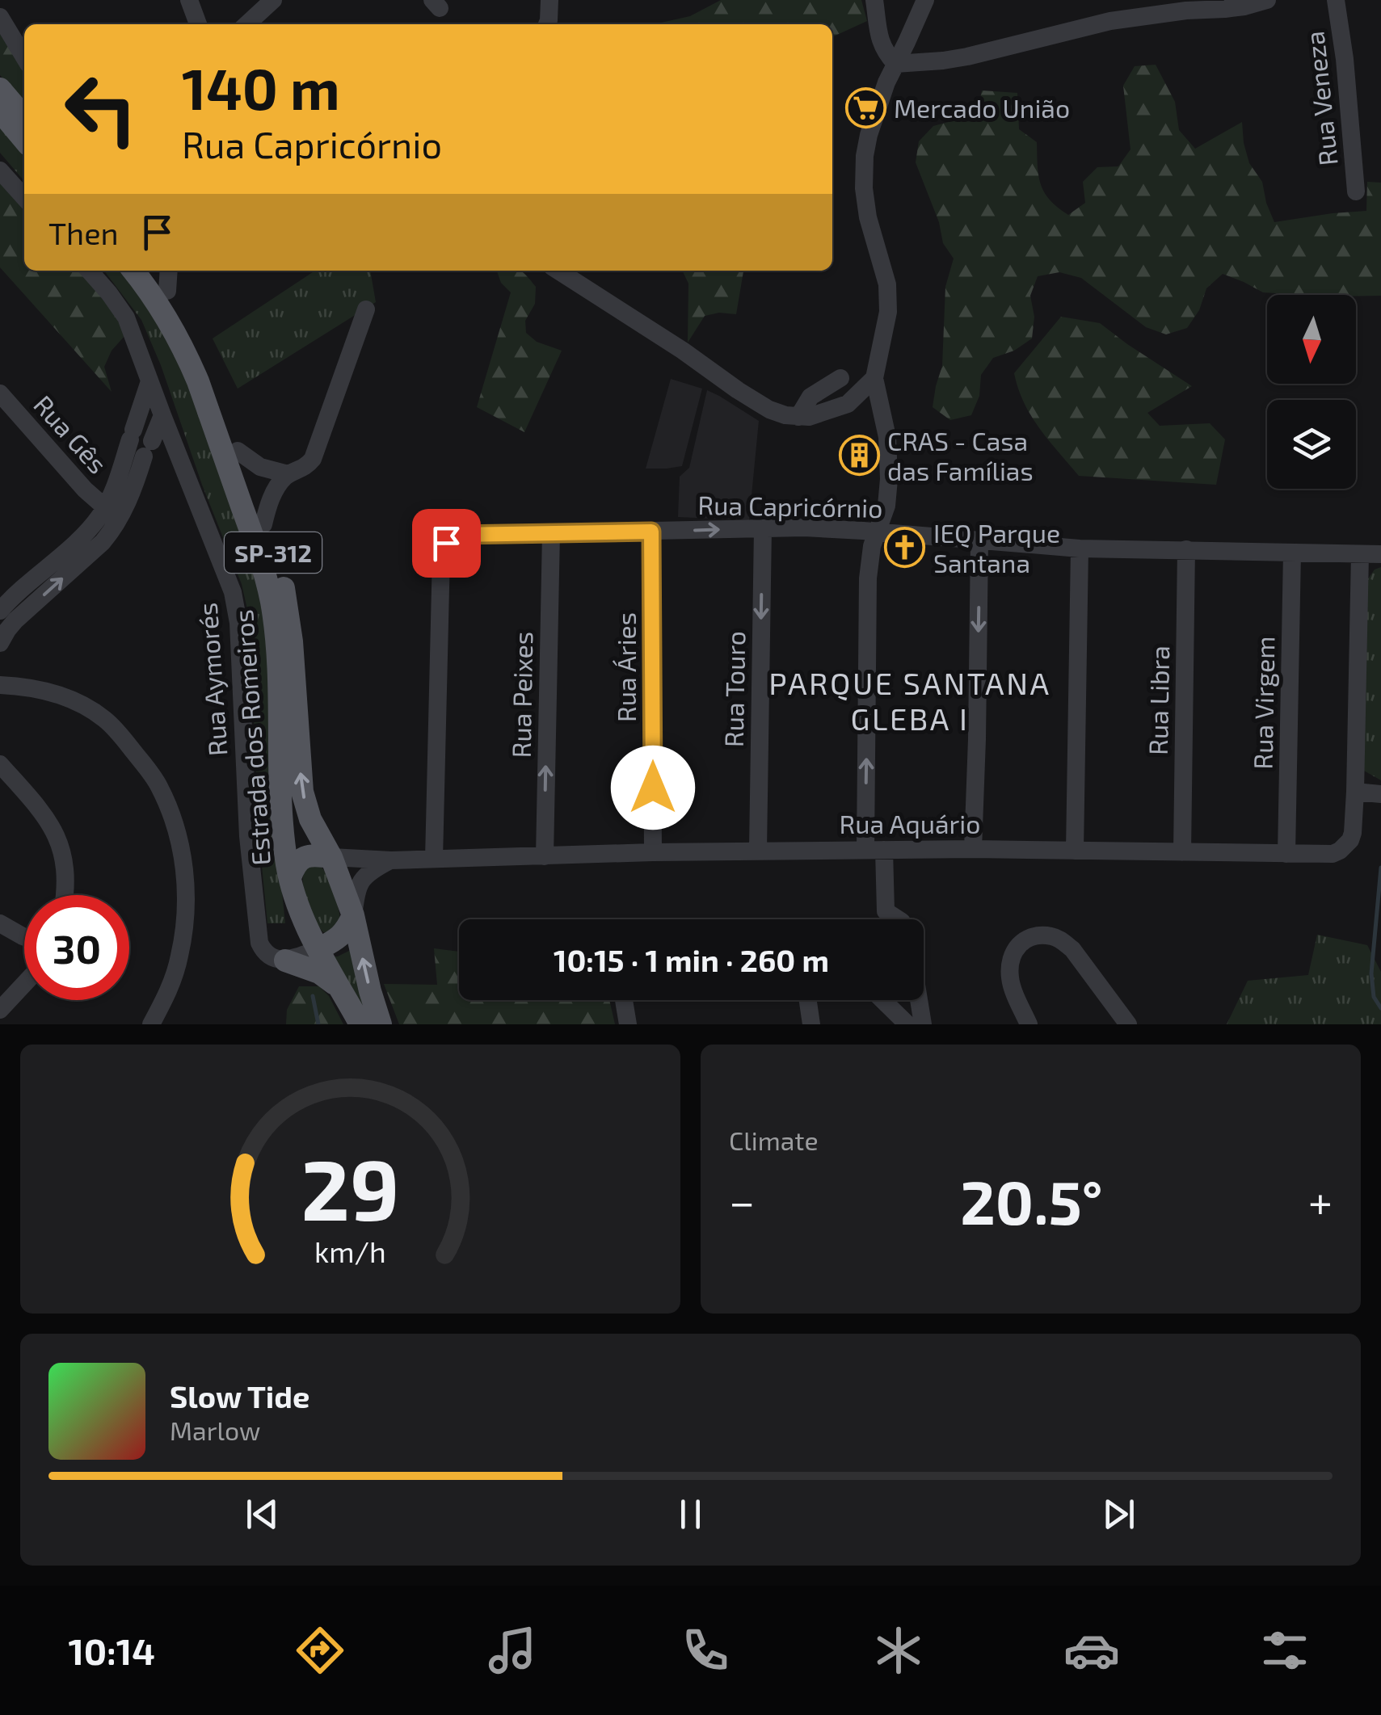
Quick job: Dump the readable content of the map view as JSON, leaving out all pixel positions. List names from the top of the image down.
{
  "streets": {
    "main road": ["SP-312", "Estrada dos Romeiros"],
    "street": [
      "Rua Veneza",
      "Rua Gês",
      "Rua Capricórnio",
      "Rua Áries",
      "Rua Aymorés",
      "Rua Touro",
      "Rua Peixes",
      "Rua Libra",
      "Rua Virgem",
      "Rua Aquário"
    ]
  },
  "crossings": [
    ["Rua Capricórnio", "Rua Áries"],
    ["Rua Capricórnio", "Rua Touro"],
    ["Rua Capricórnio", "Rua Peixes"],
    ["Rua Capricórnio", "Rua Libra"],
    ["Rua Capricórnio", "Rua Virgem"],
    ["Rua Capricórnio", "Rua Aquário"],
    ["Rua Áries", "Rua Aquário"],
    ["Rua Touro", "Rua Aquário"],
    ["Rua Peixes", "Rua Aquário"],
    ["Rua Libra", "Rua Aquário"],
    ["Rua Virgem", "Rua Aquário"],
    ["Estrada dos Romeiros", "Rua Aquário"]
  ],
  "one_way": ["Rua Peixes"],
  "districts": ["PARQUE SANTANA GLEBA I"],
  "places": {
    "supermarket": ["Mercado União"],
    "building": ["CRAS - Casa das Famílias"],
    "church": ["IEQ Parque Santana"]
  },
  "north": "bottom",
  "page": {
    "turn": ["140 m", "Rua Capricórnio"],
    "then": "Then",
    "limit": "30",
    "trip": "10:15 · 1 min · 260 m",
    "tile": "Climate",
    "heat": ["−", "20.5°", "+"],
    "song": ["Slow Tide", "Marlow"],
    "tabs": "10:14",
    "gauge": ["29", "km/h"]
  }
}
